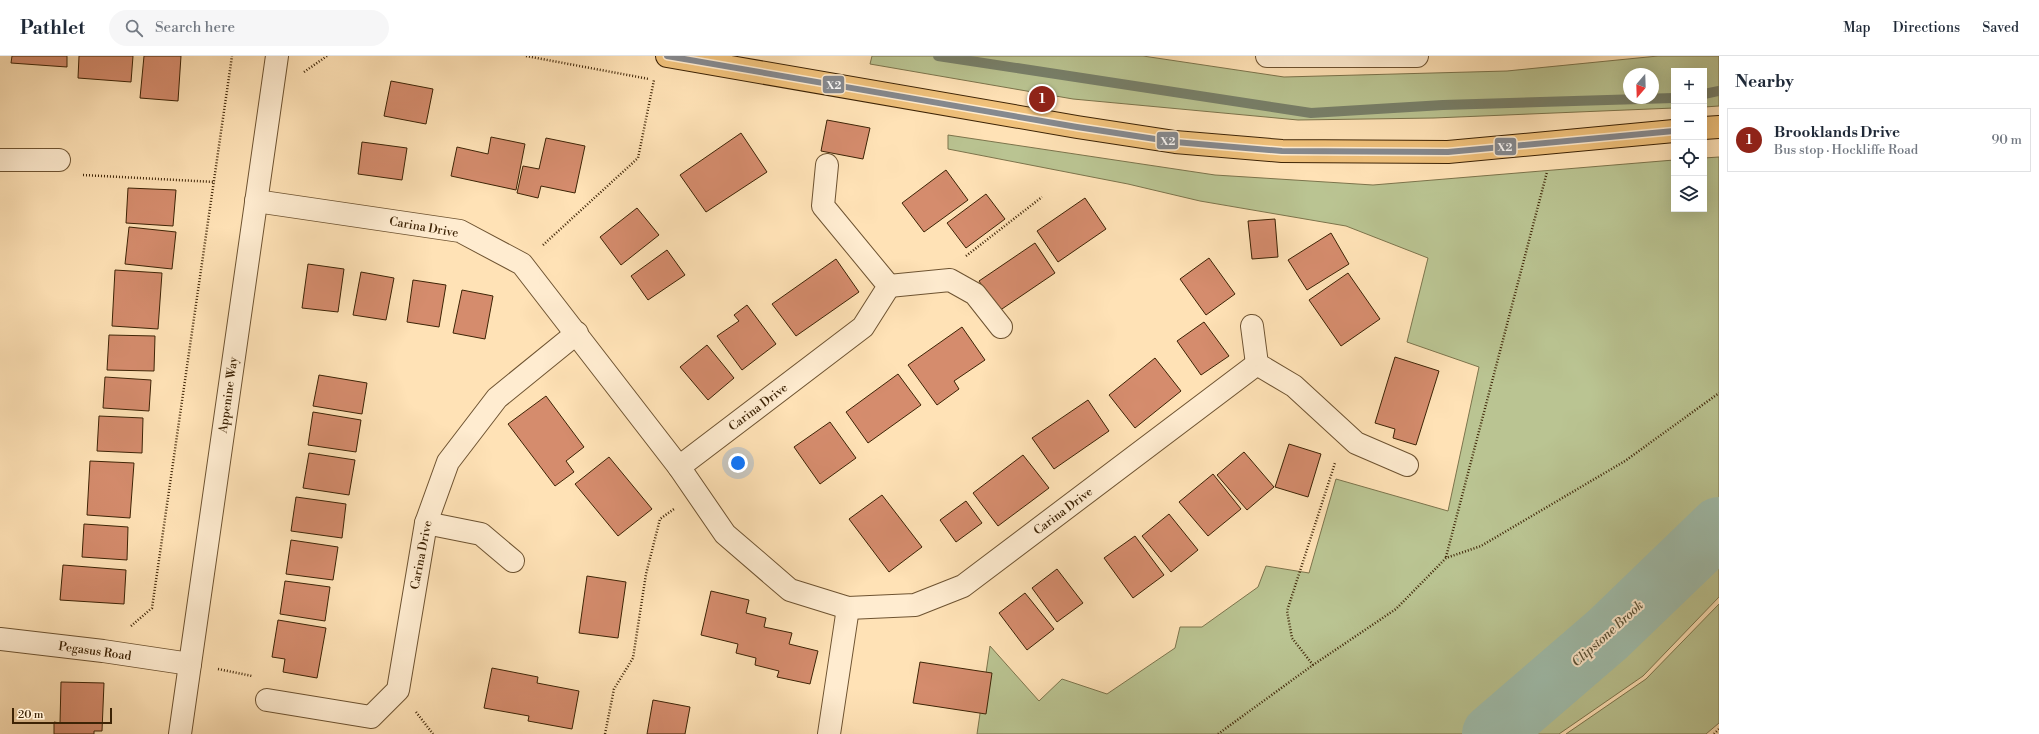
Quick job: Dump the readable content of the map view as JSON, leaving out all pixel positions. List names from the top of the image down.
{
  "streets": {
    "street": ["Carina Drive", "Appenine Way", "Pegasus Road"]
  },
  "crossings": [
    ["Carina Drive", "Appenine Way"],
    ["Appenine Way", "Pegasus Road"]
  ],
  "water": ["Clipstone Brook"],
  "lines": ["transit line X2"],
  "scale_bar": "20 m",
  "north": "bottom",
  "page": {
    "header": "Pathlet",
    "search": "Search here",
    "nav": ["Map", "Directions", "Saved"],
    "heading": "Nearby",
    "map_buttons": ["+", "−"],
    "pins": "1",
    "list": [
      {
        "mark": "1",
        "name": "Brooklands Drive",
        "note": "Bus stop · Hockliffe Road",
        "value": "90 m"
      }
    ],
    "scale": "20 m"
  }
}
